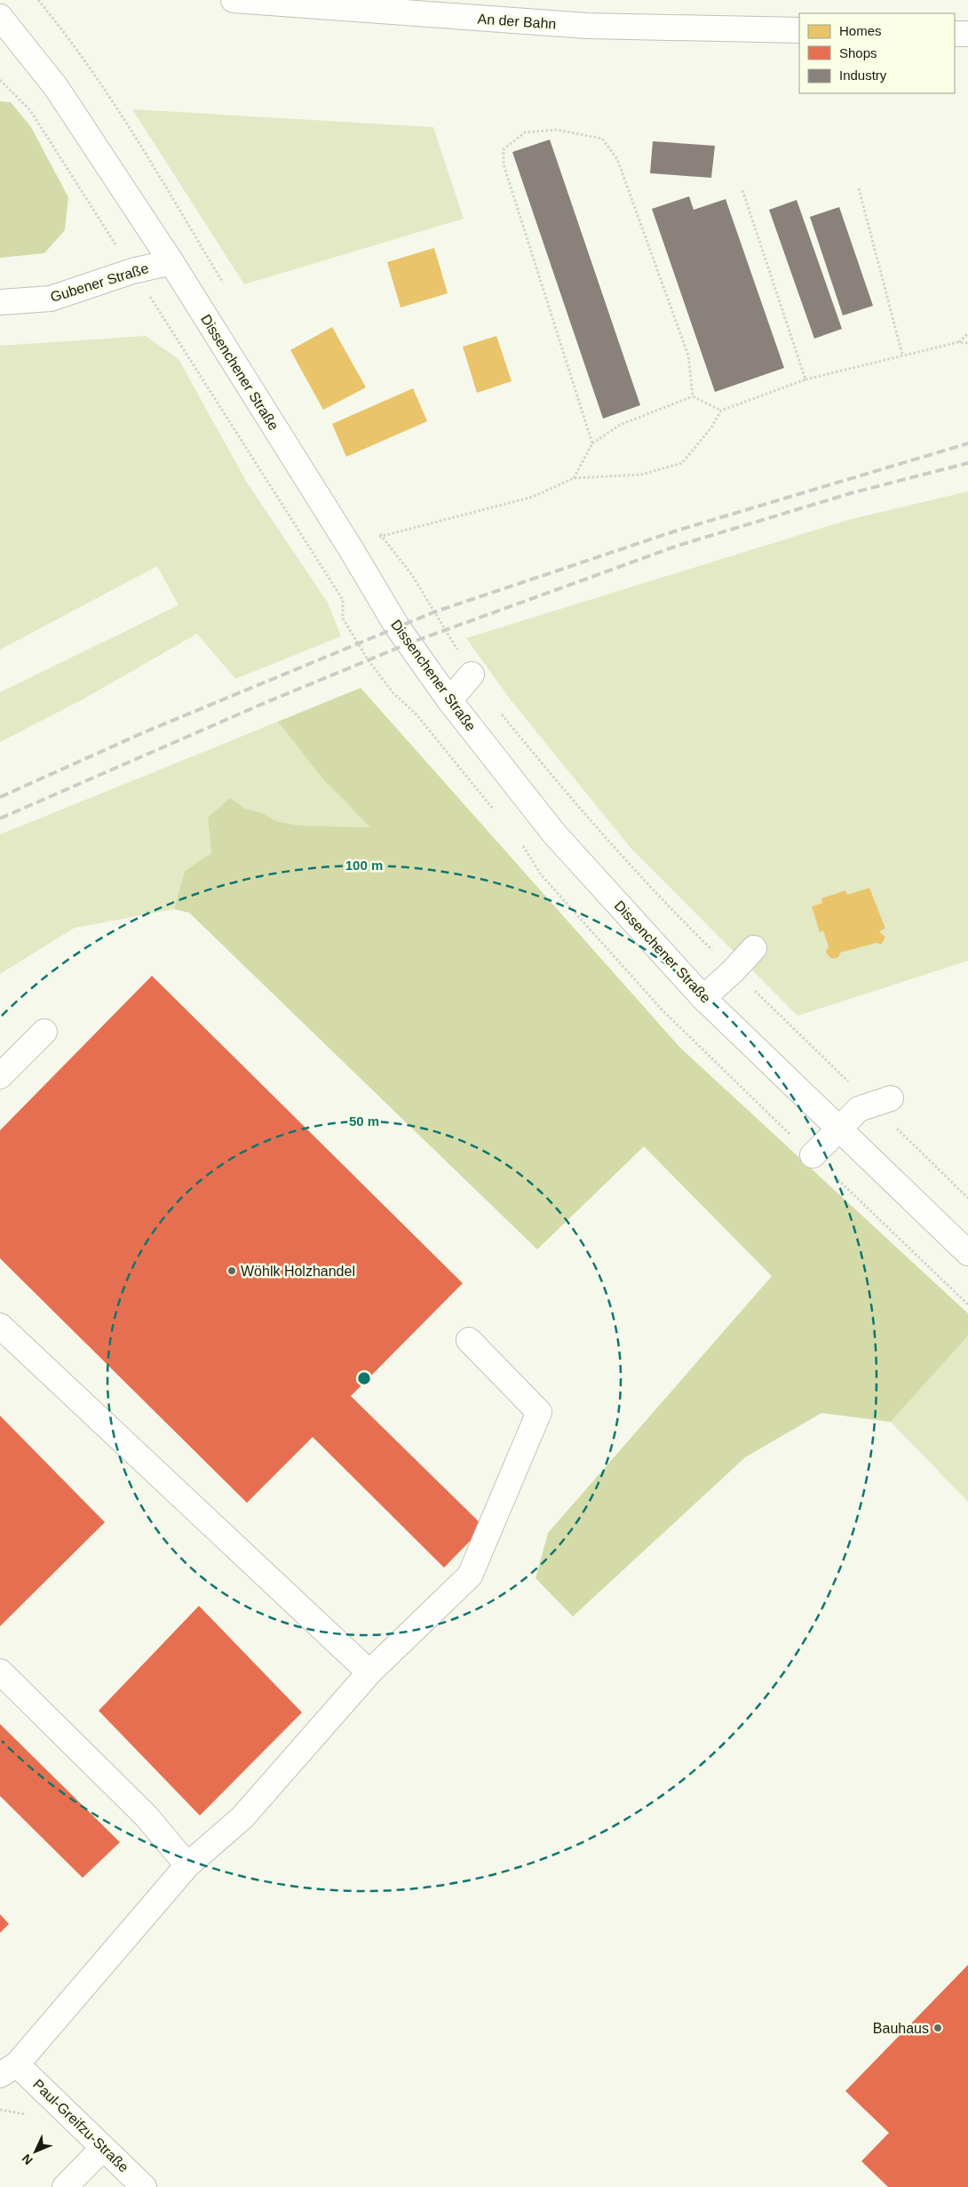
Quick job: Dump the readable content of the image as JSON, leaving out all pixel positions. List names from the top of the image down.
{
  "streets": {
    "main road": [
      "An der Bahn",
      "Gubener Straße",
      "Dissenchener Straße",
      "Paul-Greifzu-Straße"
    ]
  },
  "crossings": [
    ["Gubener Straße", "Dissenchener Straße"]
  ],
  "places": ["Wöhlk Holzhandel", "Bauhaus"],
  "legend": ["Homes", "Shops", "Industry"],
  "north": "bottom left",
  "rings": ["100 m", "50 m"]
}
